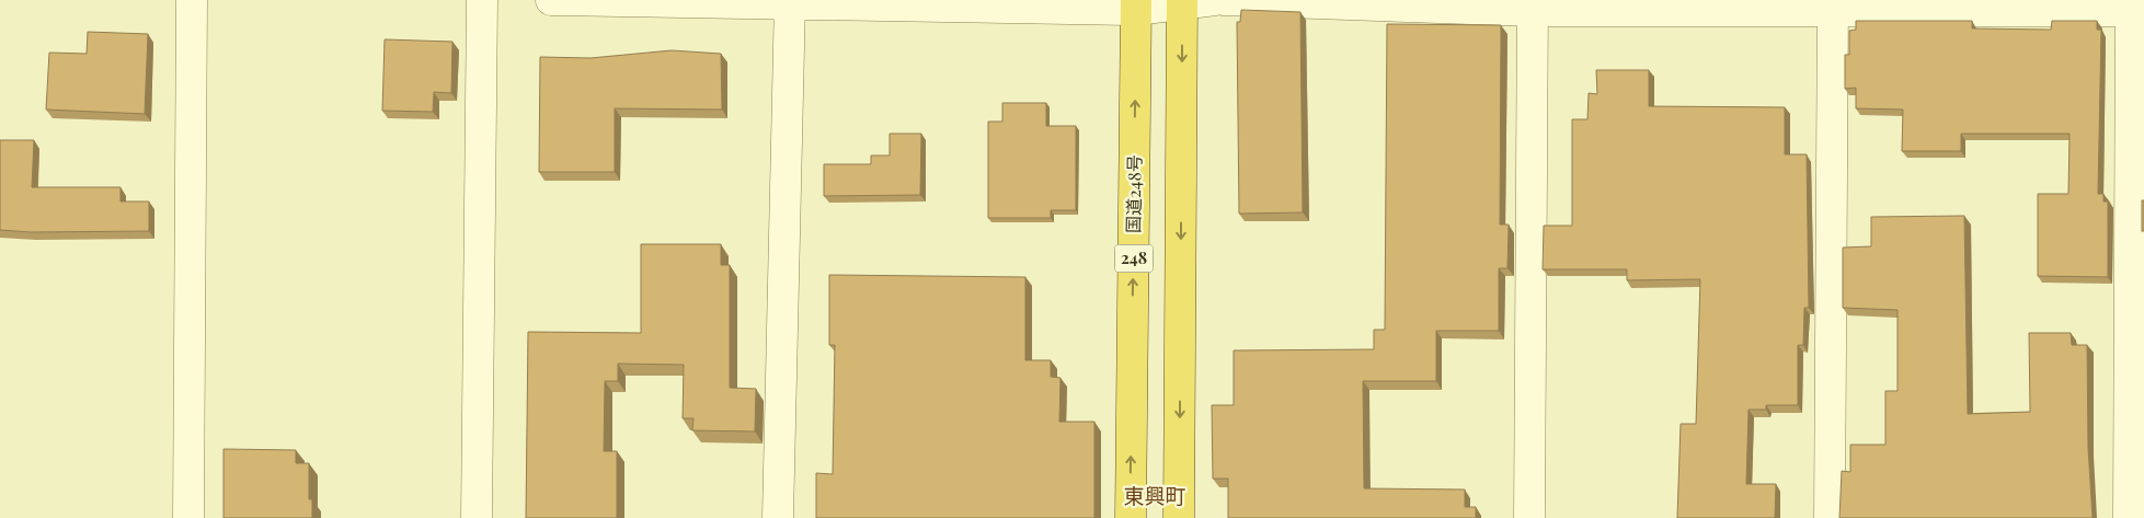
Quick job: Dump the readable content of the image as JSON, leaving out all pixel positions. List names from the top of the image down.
{
  "streets": {
    "highway": ["国道248号", "248"]
  },
  "districts": ["東興町"]
}
